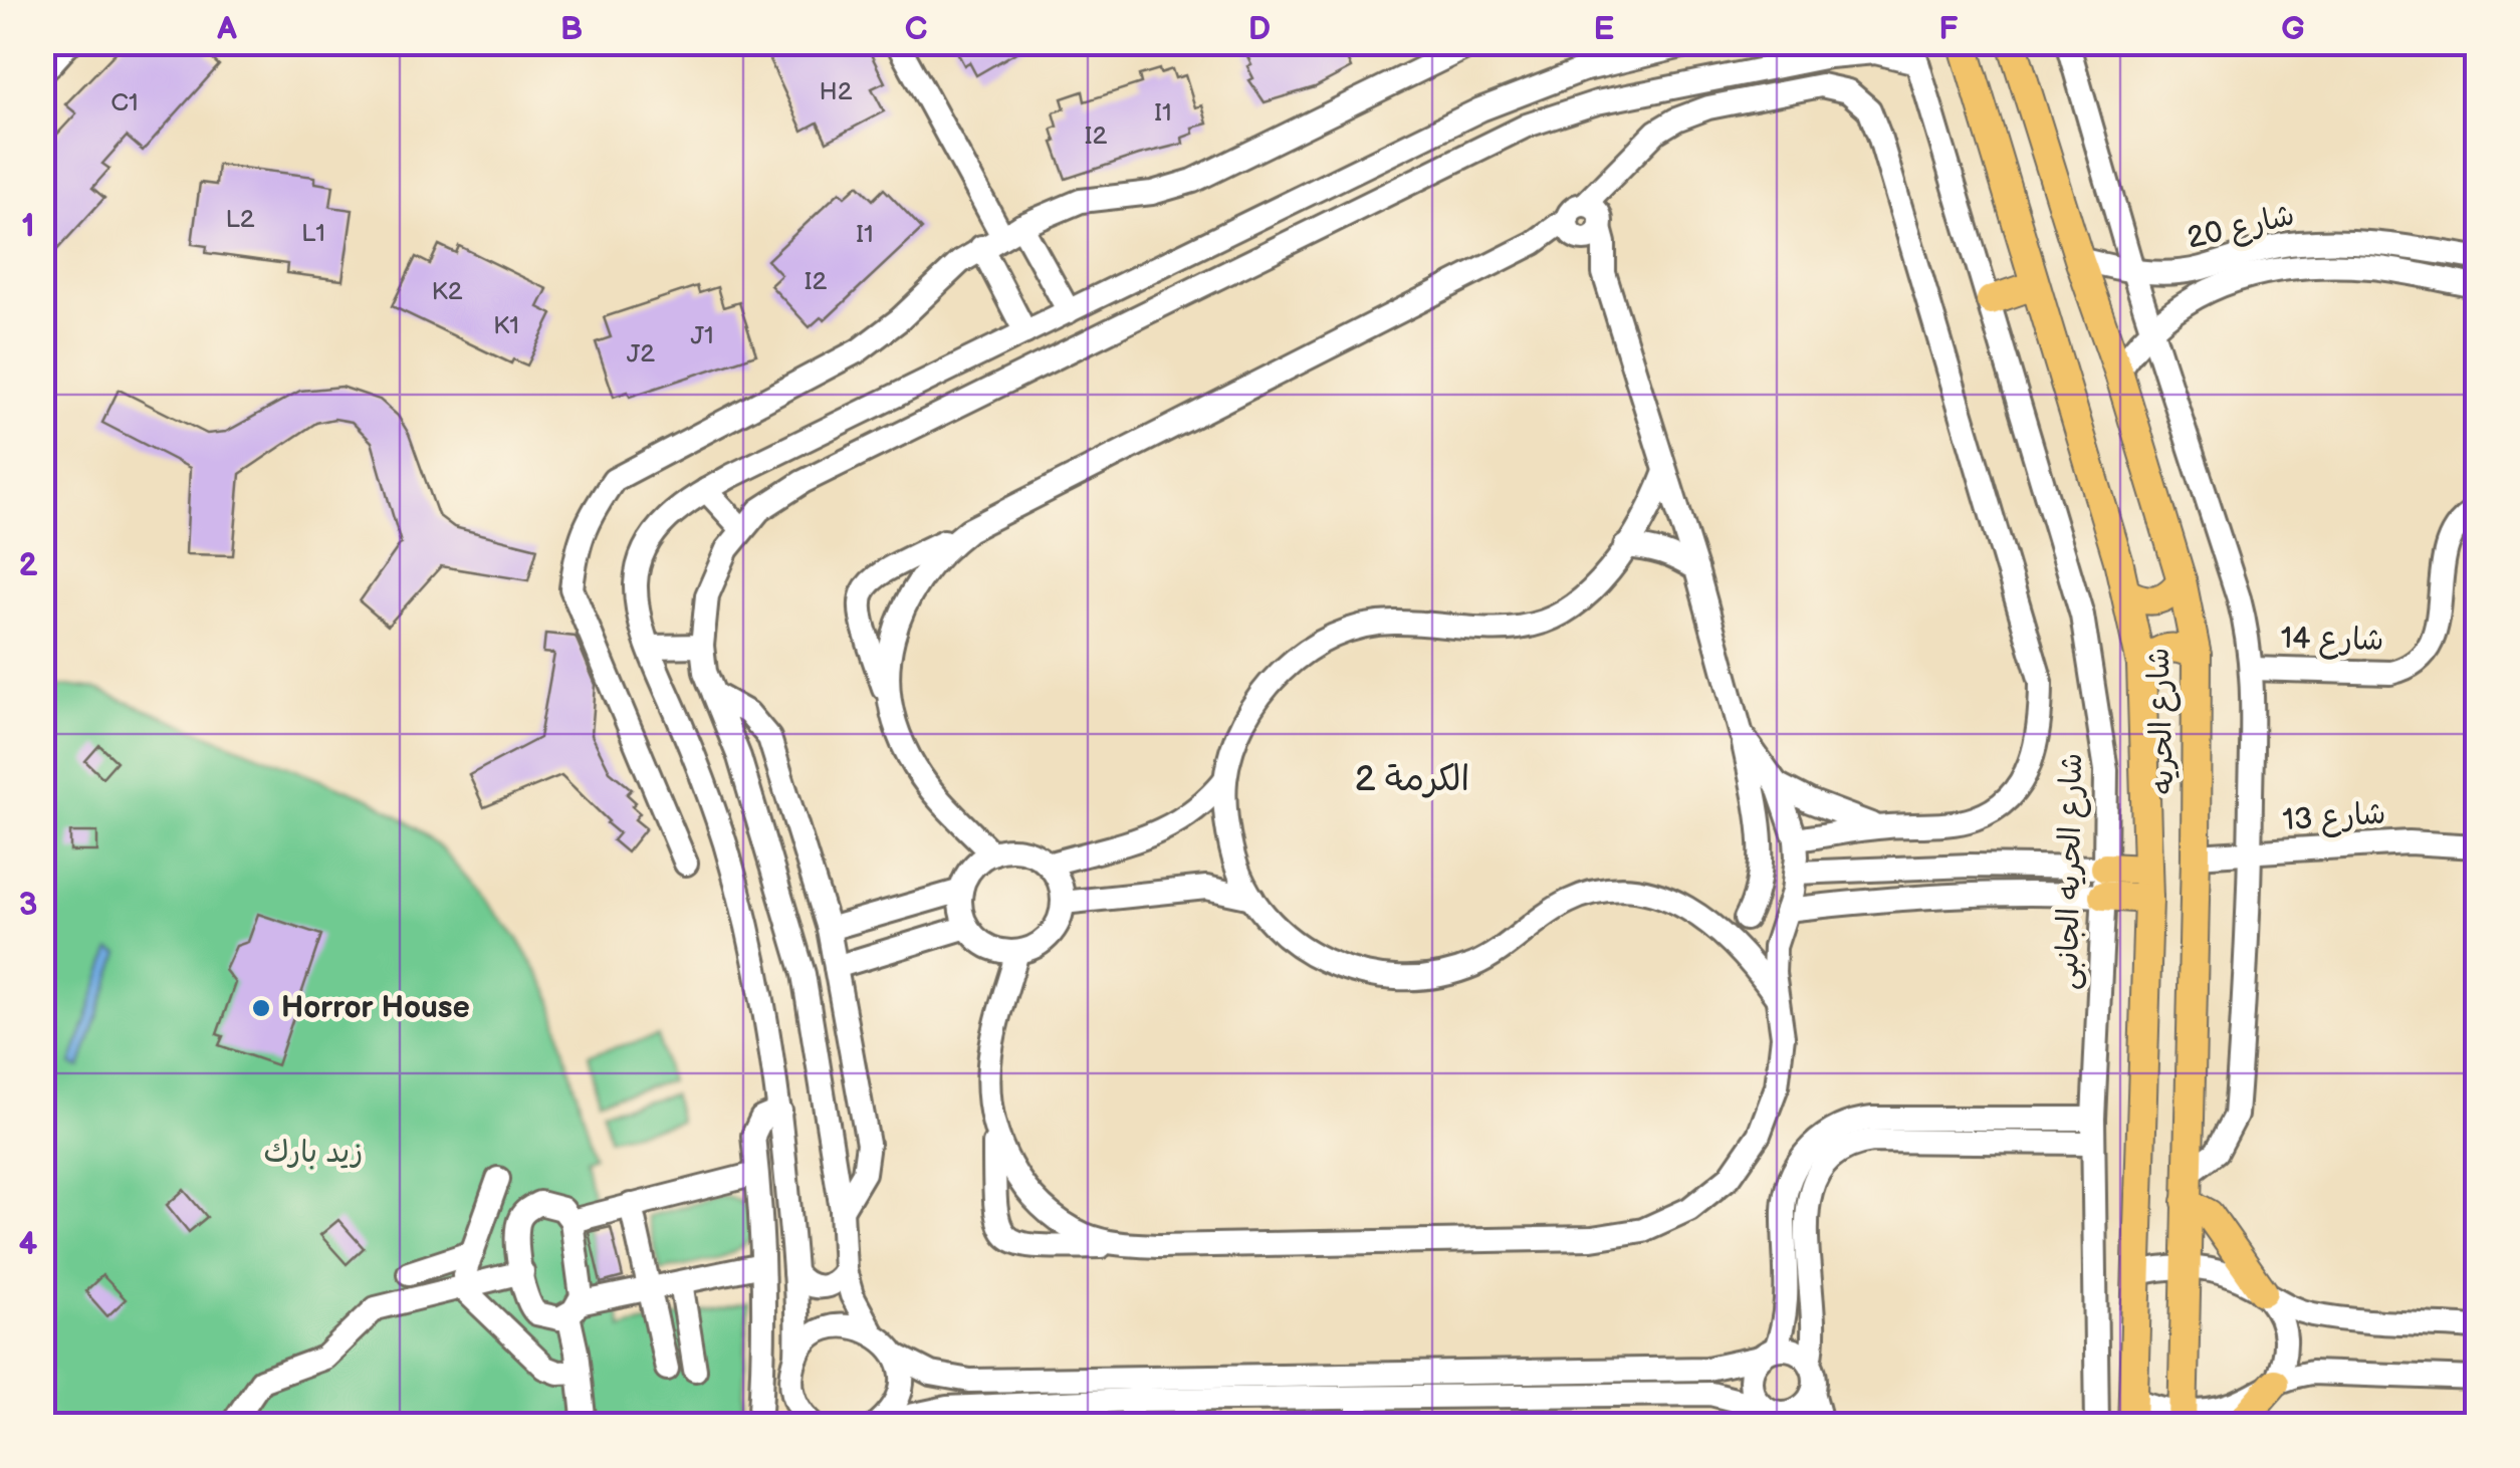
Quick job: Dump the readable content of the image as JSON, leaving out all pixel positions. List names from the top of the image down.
{
  "streets": {
    "main road": ["شارع الحريه"],
    "street": [
      "شارع 20",
      "شارع 14",
      "شارع 13",
      "شارع الحريه الجانبى"
    ]
  },
  "crossings": [
    ["شارع 20", "شارع الحريه"],
    ["شارع الحريه", "شارع 13"]
  ],
  "districts": ["الكرمة 2"],
  "parks": ["زيد بارك"],
  "places": ["Horror House"],
  "house_numbers": [
    "H2",
    "C1",
    "I1",
    "I2",
    "L2",
    "L1",
    "I1",
    "I2",
    "K2",
    "K1",
    "J1",
    "J2"
  ],
  "grid": {
    "columns": [
      "A",
      "B",
      "C",
      "D",
      "E",
      "F",
      "G"
    ],
    "rows": [
      "1",
      "2",
      "3",
      "4"
    ]
  }
}
